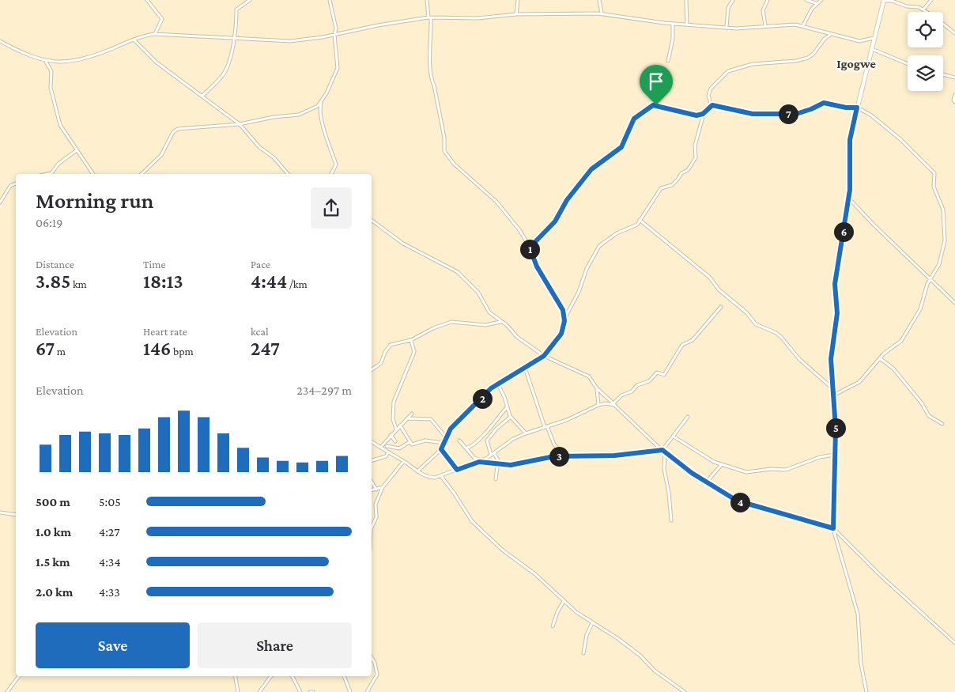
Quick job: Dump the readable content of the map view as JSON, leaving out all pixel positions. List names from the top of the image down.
{
  "districts": ["Igogwe"],
  "page": {
    "pins": [
      "7",
      "6",
      "1",
      "2",
      "5",
      "3",
      "4"
    ],
    "heading": ["Morning run", "06:19"],
    "stats": [
      ["Distance", "3.85 km"],
      ["Time", "18:13"],
      ["Pace", "4:44 /km"],
      ["Elevation", "67 m"],
      ["Heart rate", "146 bpm"],
      ["kcal", "247"]
    ],
    "chart": ["Elevation", "234–297 m"],
    "list": [
      {
        "name": "500 m",
        "note": "5:05"
      },
      {
        "name": "1.0 km",
        "note": "4:27"
      },
      {
        "name": "1.5 km",
        "note": "4:34"
      },
      {
        "name": "2.0 km",
        "note": "4:33"
      }
    ],
    "buttons": ["Save", "Share"]
  }
}
